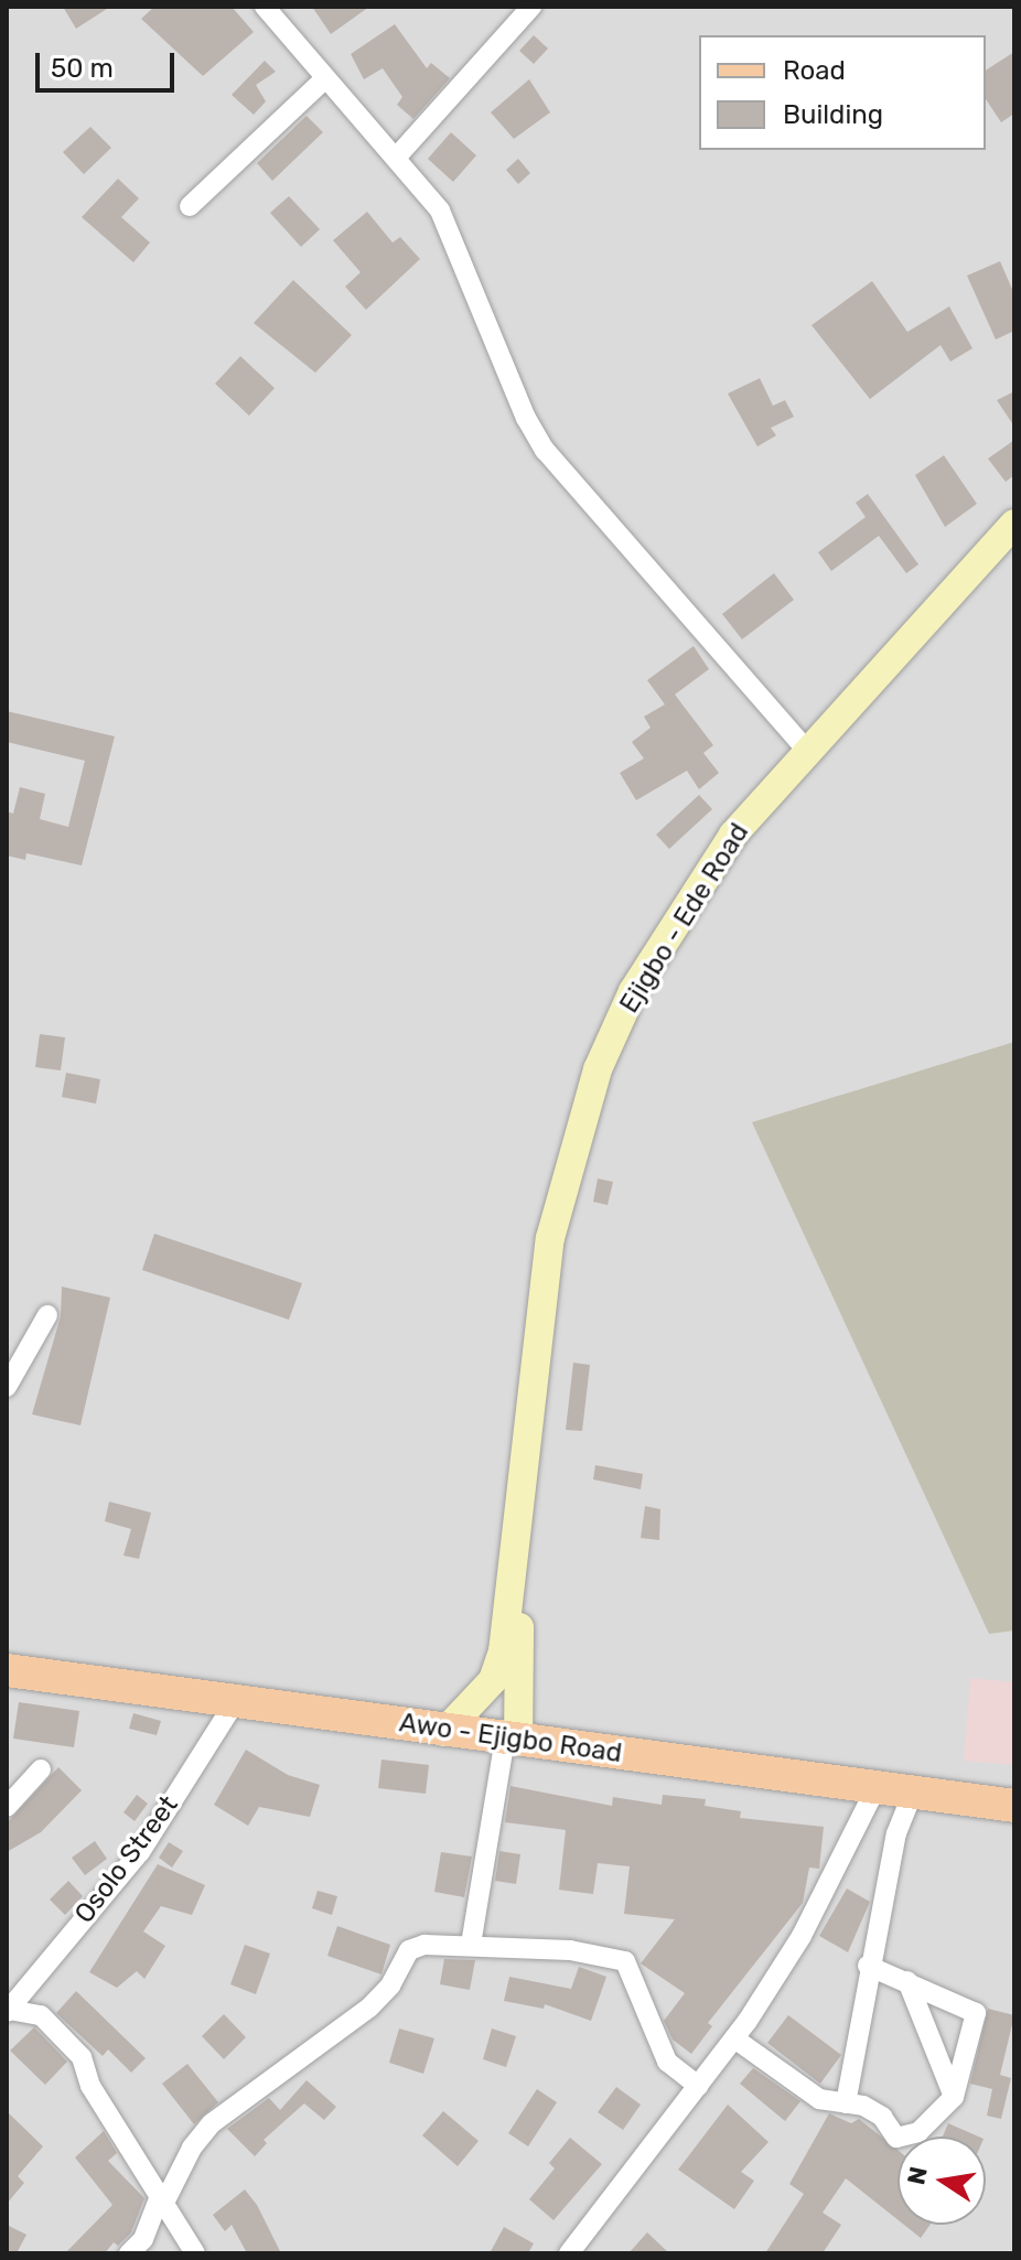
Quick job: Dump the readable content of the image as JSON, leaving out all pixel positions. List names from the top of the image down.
{
  "streets": {
    "main road": ["Ejigbo - Ede Road", "Awo - Ejigbo Road"],
    "street": ["Osolo Street"]
  },
  "crossings": [
    ["Ejigbo - Ede Road", "Awo - Ejigbo Road"],
    ["Awo - Ejigbo Road", "Osolo Street"]
  ],
  "legend": ["Road", "Building"],
  "scale_bar": "50 m",
  "north": "left"
}
